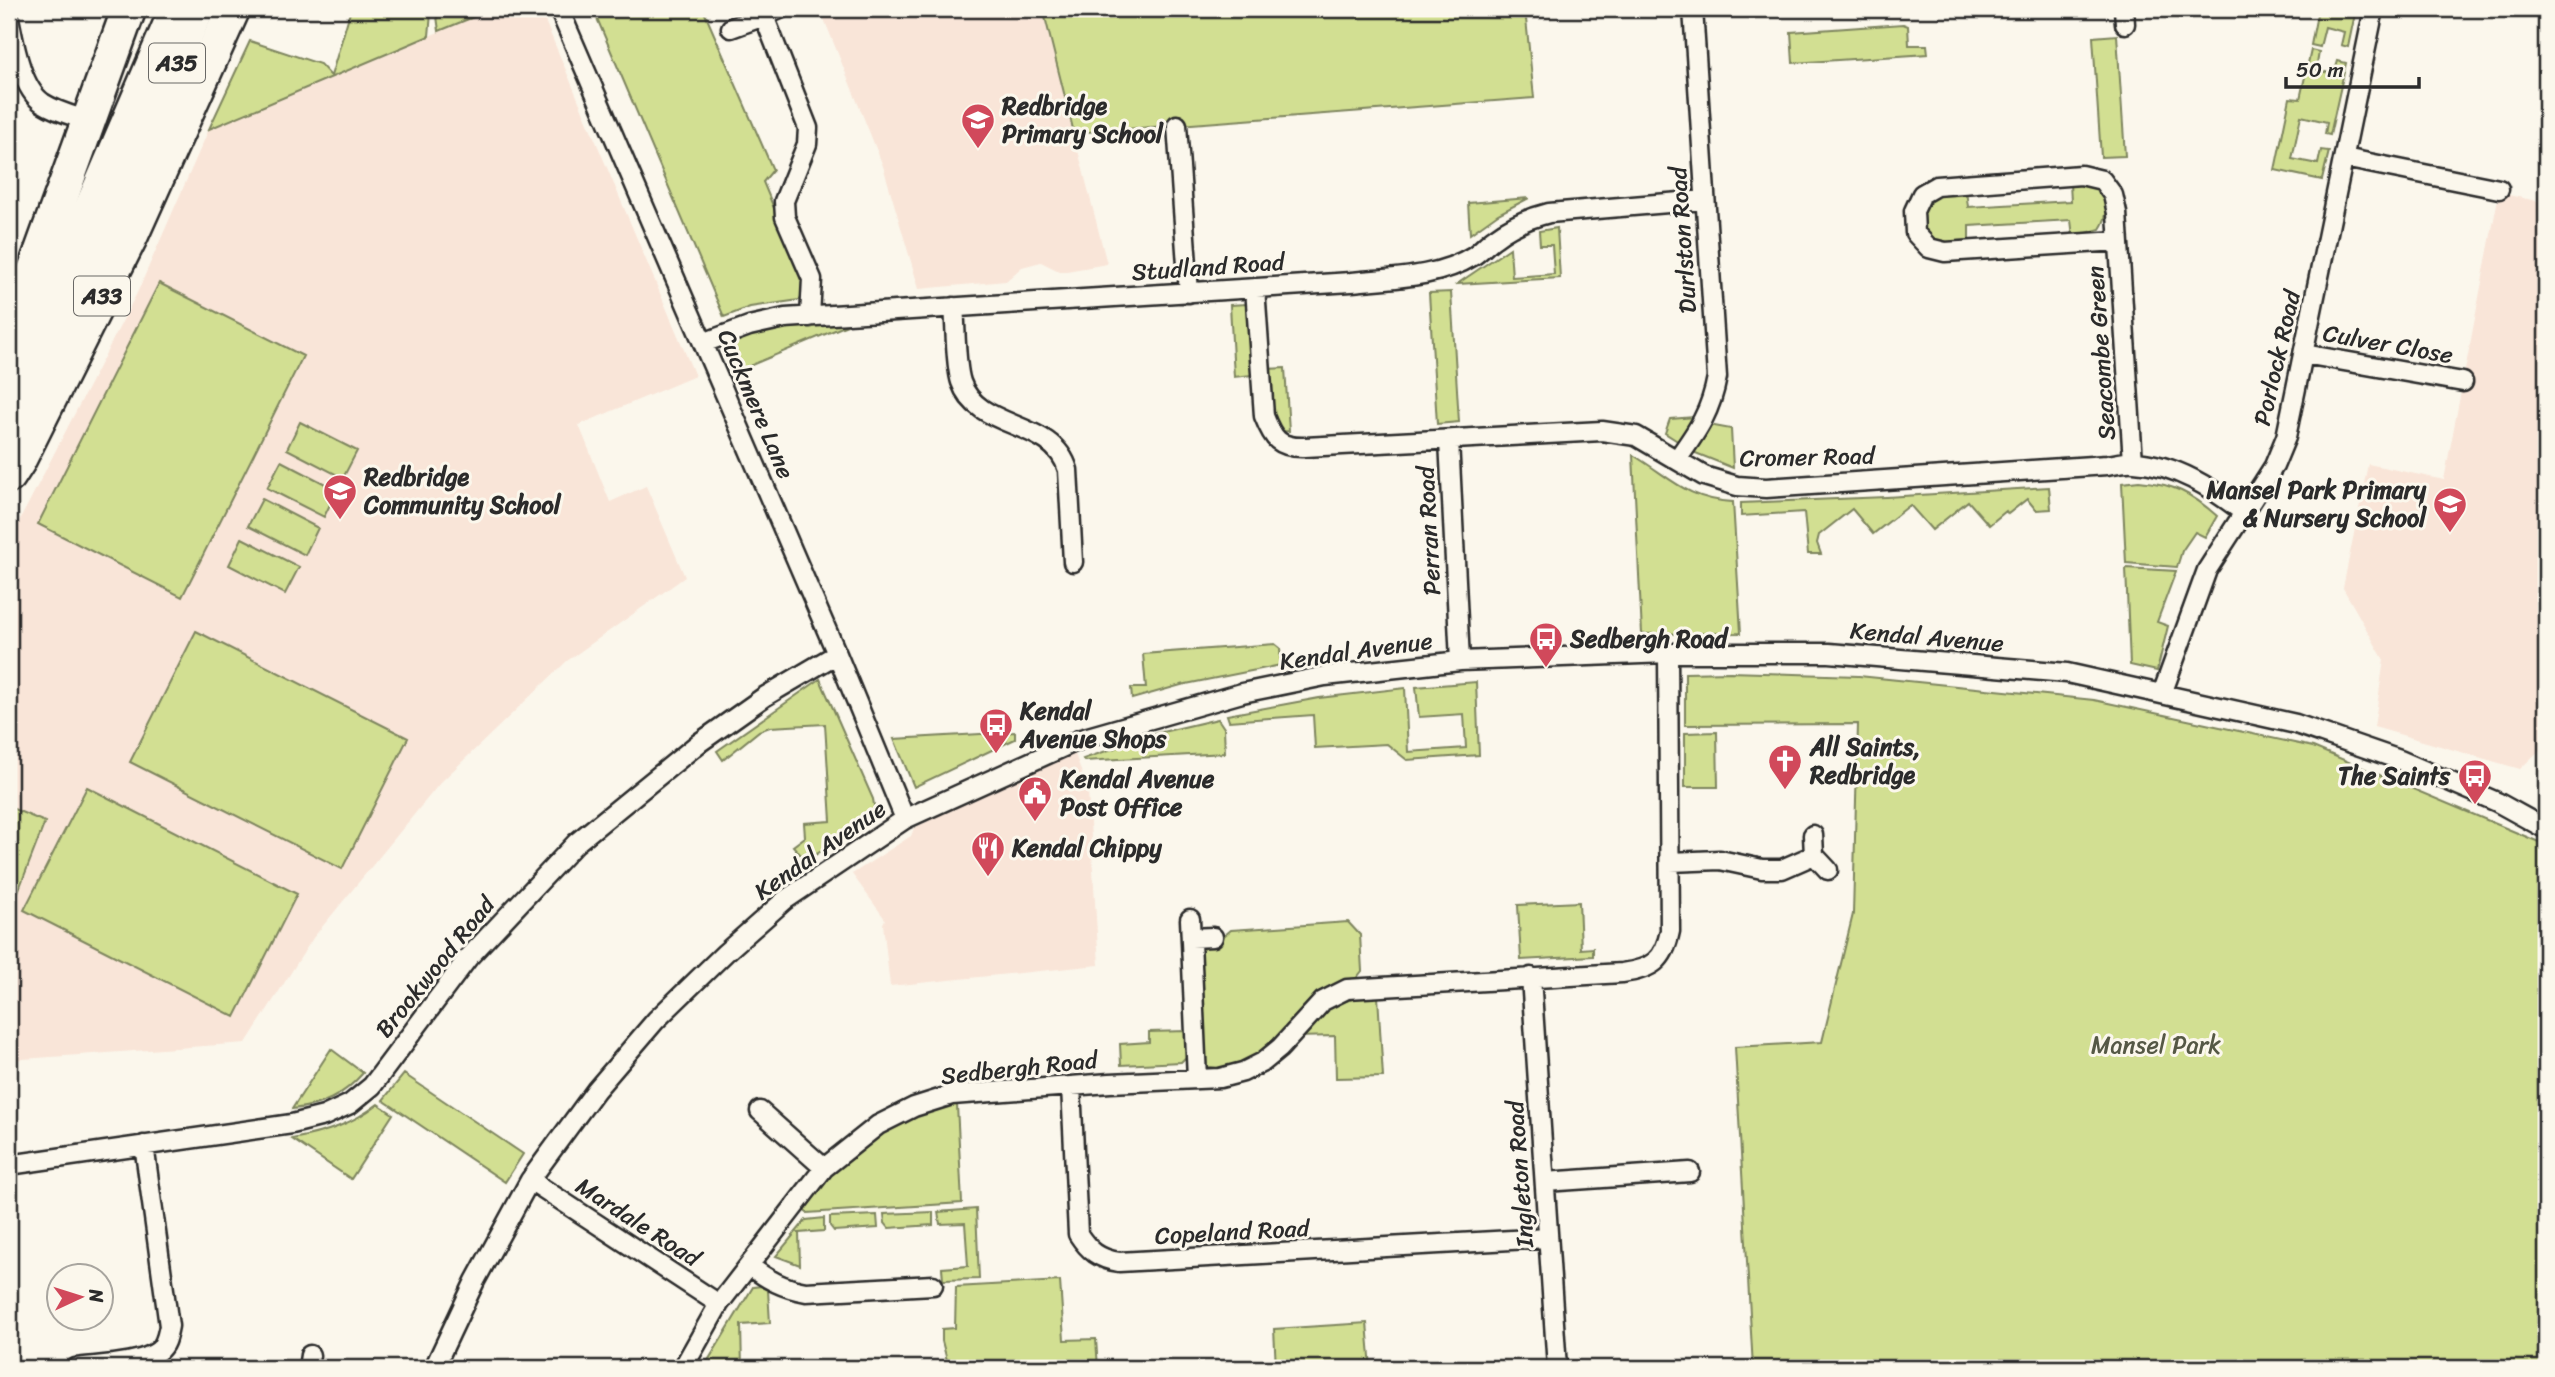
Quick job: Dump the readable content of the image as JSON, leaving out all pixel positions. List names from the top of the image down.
{
  "streets": {
    "highway": ["A33"],
    "main road": ["A35"],
    "street": [
      "Durlston Road",
      "Studland Road",
      "Culver Close",
      "Seacombe Green",
      "Porlock Road",
      "Cuckmere Lane",
      "Cromer Road",
      "Perran Road",
      "Kendal Avenue",
      "Brookwood Road",
      "Sedbergh Road",
      "Ingleton Road",
      "Mardale Road",
      "Copeland Road"
    ]
  },
  "crossings": [
    ["Durlston Road", "Studland Road"],
    ["Durlston Road", "Cromer Road"],
    ["Studland Road", "Cuckmere Lane"],
    ["Studland Road", "Cromer Road"],
    ["Culver Close", "Porlock Road"],
    ["Seacombe Green", "Cromer Road"],
    ["Porlock Road", "Cromer Road"],
    ["Porlock Road", "Kendal Avenue"],
    ["Cuckmere Lane", "Kendal Avenue"],
    ["Cuckmere Lane", "Brookwood Road"],
    ["Cromer Road", "Perran Road"],
    ["Perran Road", "Kendal Avenue"],
    ["Kendal Avenue", "Sedbergh Road"],
    ["Kendal Avenue", "Mardale Road"],
    ["Sedbergh Road", "Ingleton Road"],
    ["Sedbergh Road", "Mardale Road"],
    ["Sedbergh Road", "Copeland Road"],
    ["Ingleton Road", "Copeland Road"]
  ],
  "parks": ["Mansel Park"],
  "places": {
    "school or university": ["Redbridge Primary School", "Redbridge Community School", "Mansel Park Primary & Nursery School"],
    "bus stop": ["Sedbergh Road", "Kendal Avenue Shops", "The Saints"],
    "church": ["All Saints, Redbridge"],
    "public building": ["Kendal Avenue Post Office"],
    "restaurant": ["Kendal Chippy"]
  },
  "scale_bar": "50 m",
  "north": "right"
}
